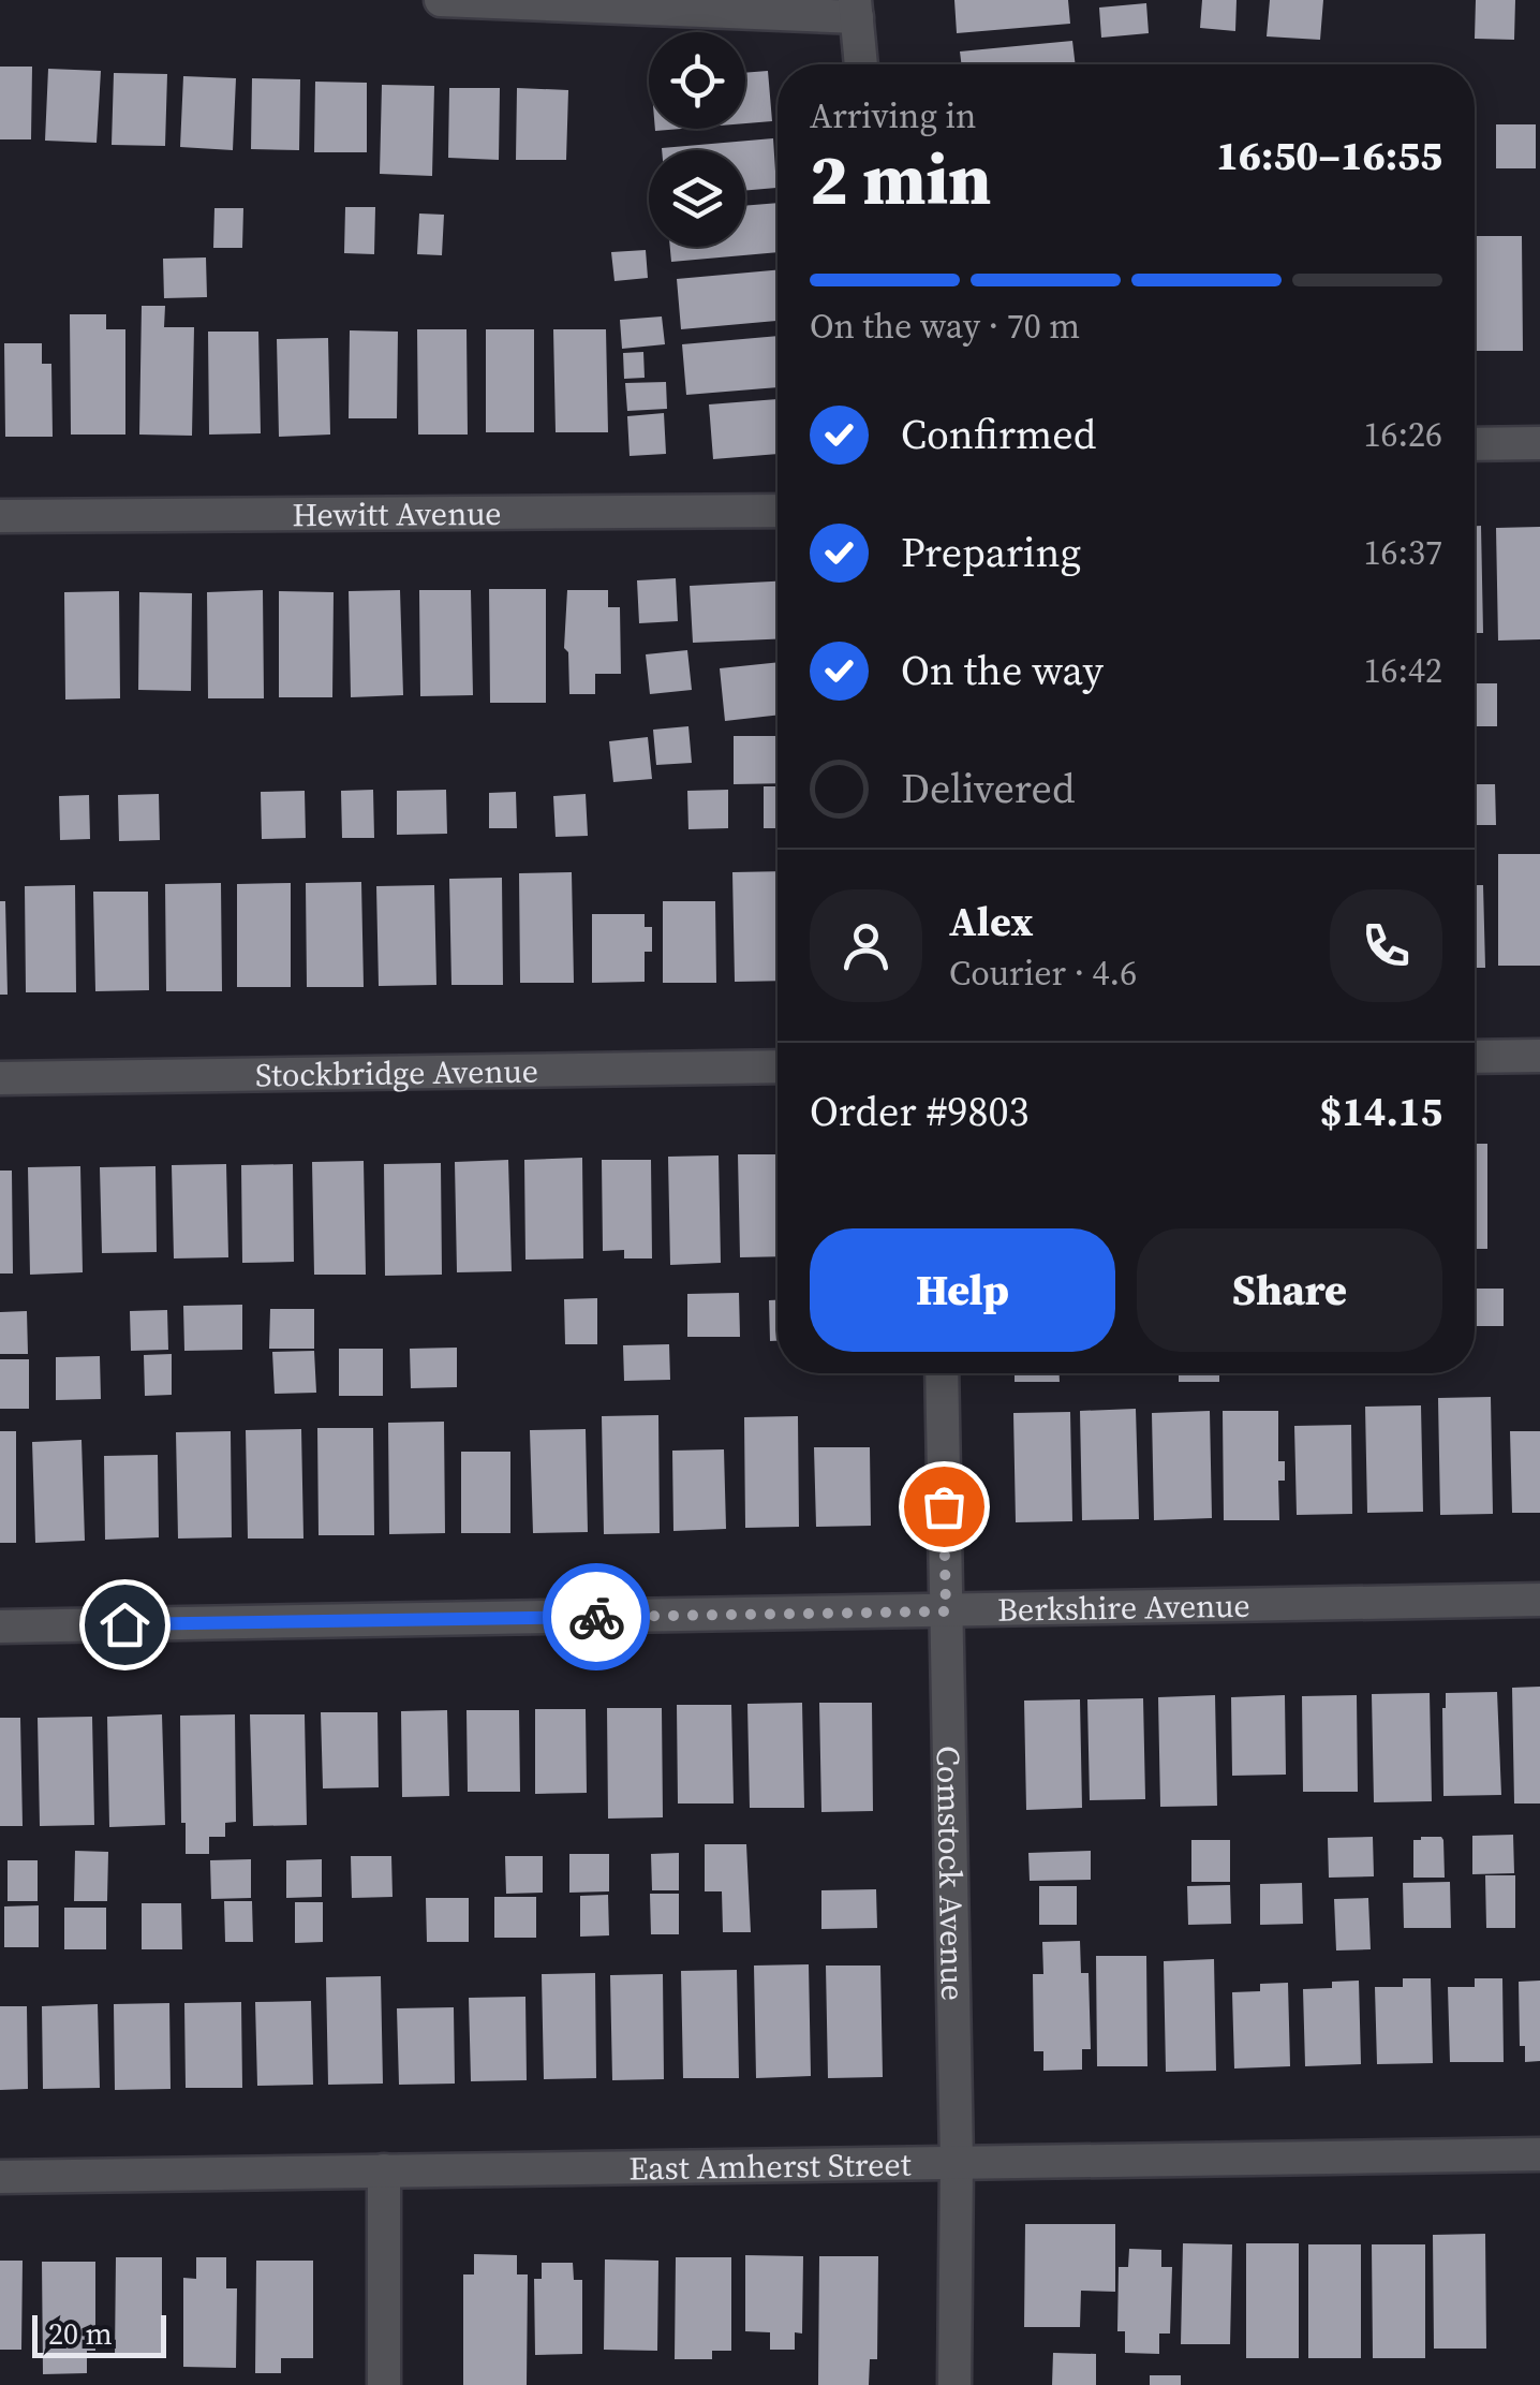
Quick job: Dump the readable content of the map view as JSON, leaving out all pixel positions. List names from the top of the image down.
{
  "streets": {
    "street": [
      "Hewitt Avenue",
      "Stockbridge Avenue",
      "Berkshire Avenue",
      "Comstock Avenue",
      "East Amherst Street"
    ]
  },
  "crossings": [
    ["Berkshire Avenue", "Comstock Avenue"],
    ["Comstock Avenue", "East Amherst Street"]
  ],
  "scale_bar": "20 m",
  "page": {
    "heading": ["2 min", "Arriving in", "16:50–16:55"],
    "panel": [
      "Alex",
      "Courier · 4.6",
      "Order #9803",
      "$14.15"
    ],
    "bar": "On the way · 70 m",
    "list": [
      ["Confirmed", "16:26"],
      ["Preparing", "16:37"],
      ["On the way", "16:42"],
      "Delivered"
    ],
    "buttons": ["Help", "Share"],
    "scale": "20 m"
  }
}
